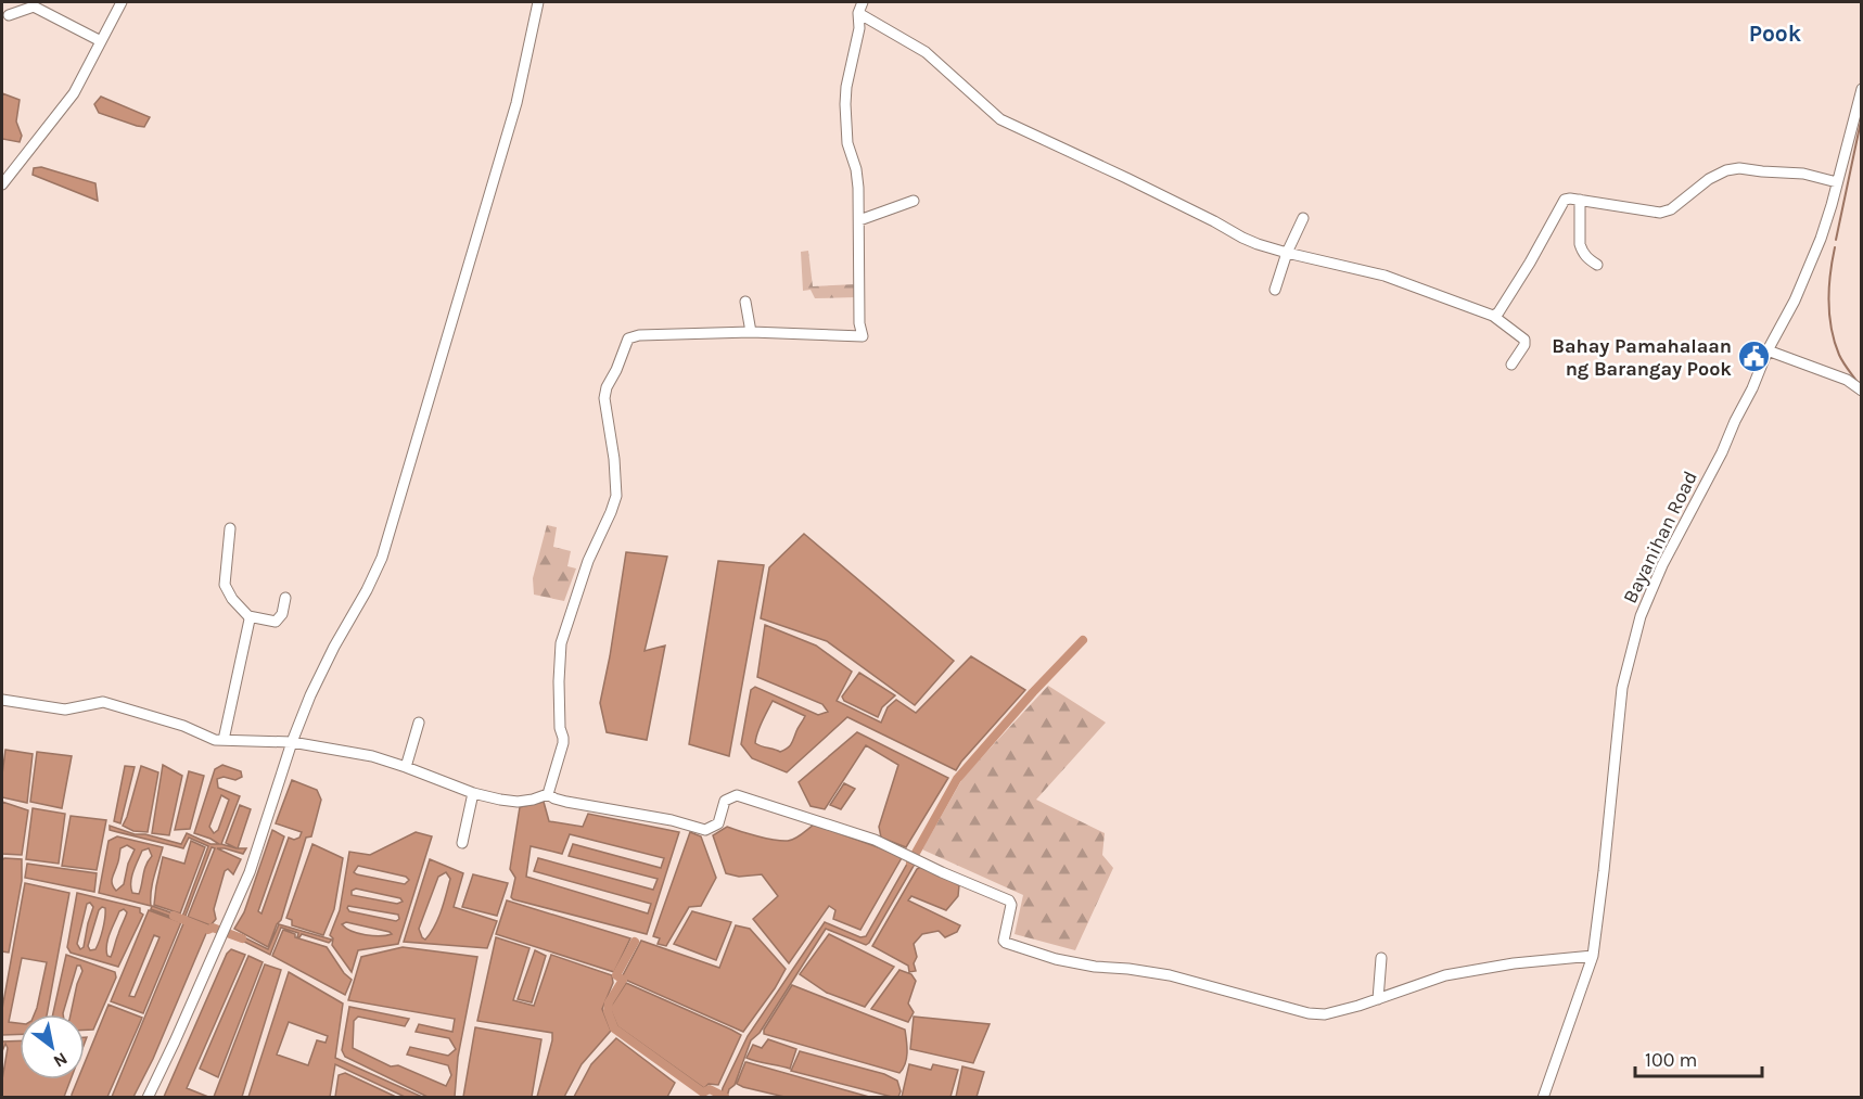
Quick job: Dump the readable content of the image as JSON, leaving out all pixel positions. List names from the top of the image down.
{
  "streets": {
    "street": ["Bayanihan Road"]
  },
  "districts": ["Pook"],
  "places": {
    "public building": ["Bahay Pamahalaan ng Barangay Pook"]
  },
  "scale_bar": "100 m",
  "north": "bottom right"
}
